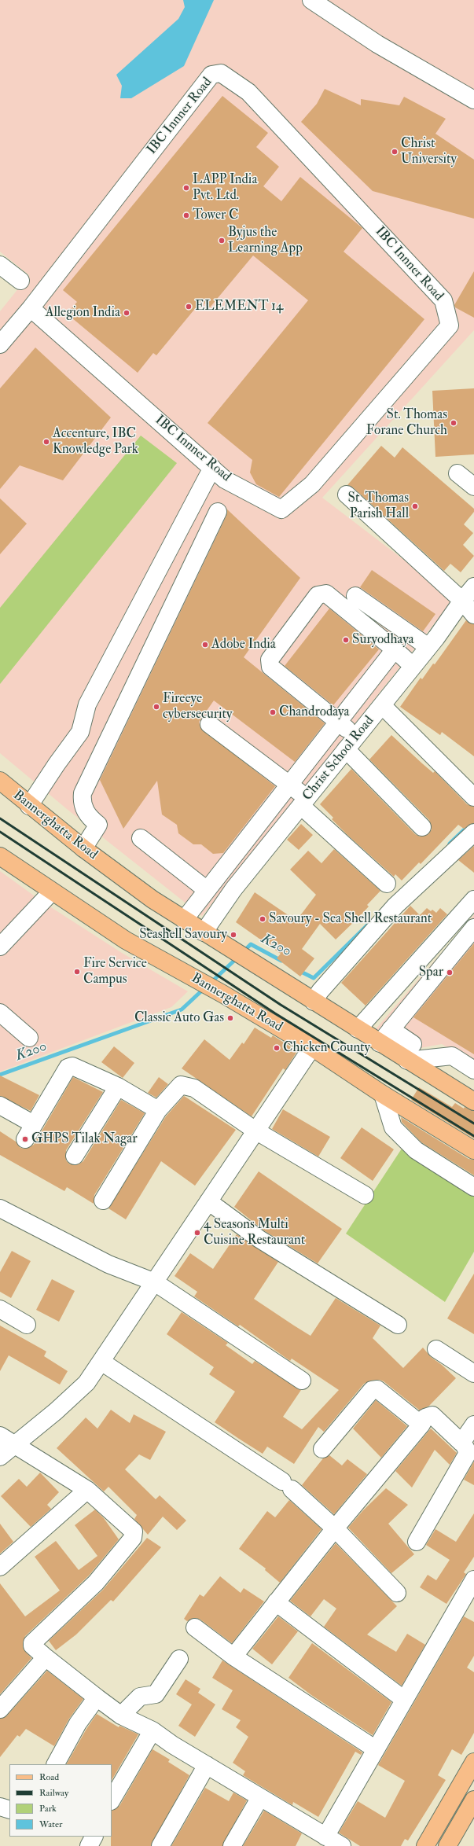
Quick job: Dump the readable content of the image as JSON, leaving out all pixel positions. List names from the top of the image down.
{
  "streets": {
    "main road": ["Bannerghatta Road"],
    "street": ["IBC Innner Road", "Christ School Road"]
  },
  "crossings": [
    ["Christ School Road", "Bannerghatta Road"]
  ],
  "water": ["K200"],
  "places": [
    "Christ University",
    "LAPP India Pvt. Ltd.",
    "Tower C",
    "Byjus the Learning App",
    "ELEMENT 14",
    "Allegion India",
    "St. Thomas Forane Church",
    "Accenture, IBC Knowledge Park",
    "St. Thomas Parish Hall",
    "Suryodhaya",
    "Adobe India",
    "Fireeye cybersecurity",
    "Chandrodaya",
    "Savoury - Sea Shell Restaurant",
    "Seashell Savoury",
    "Fire Service Campus",
    "Spar",
    "Classic Auto Gas",
    "Chicken County",
    "GHPS Tilak Nagar",
    "4 Seasons Multi Cuisine Restaurant"
  ],
  "legend": [
    "Road",
    "Railway",
    "Park",
    "Water"
  ]
}
